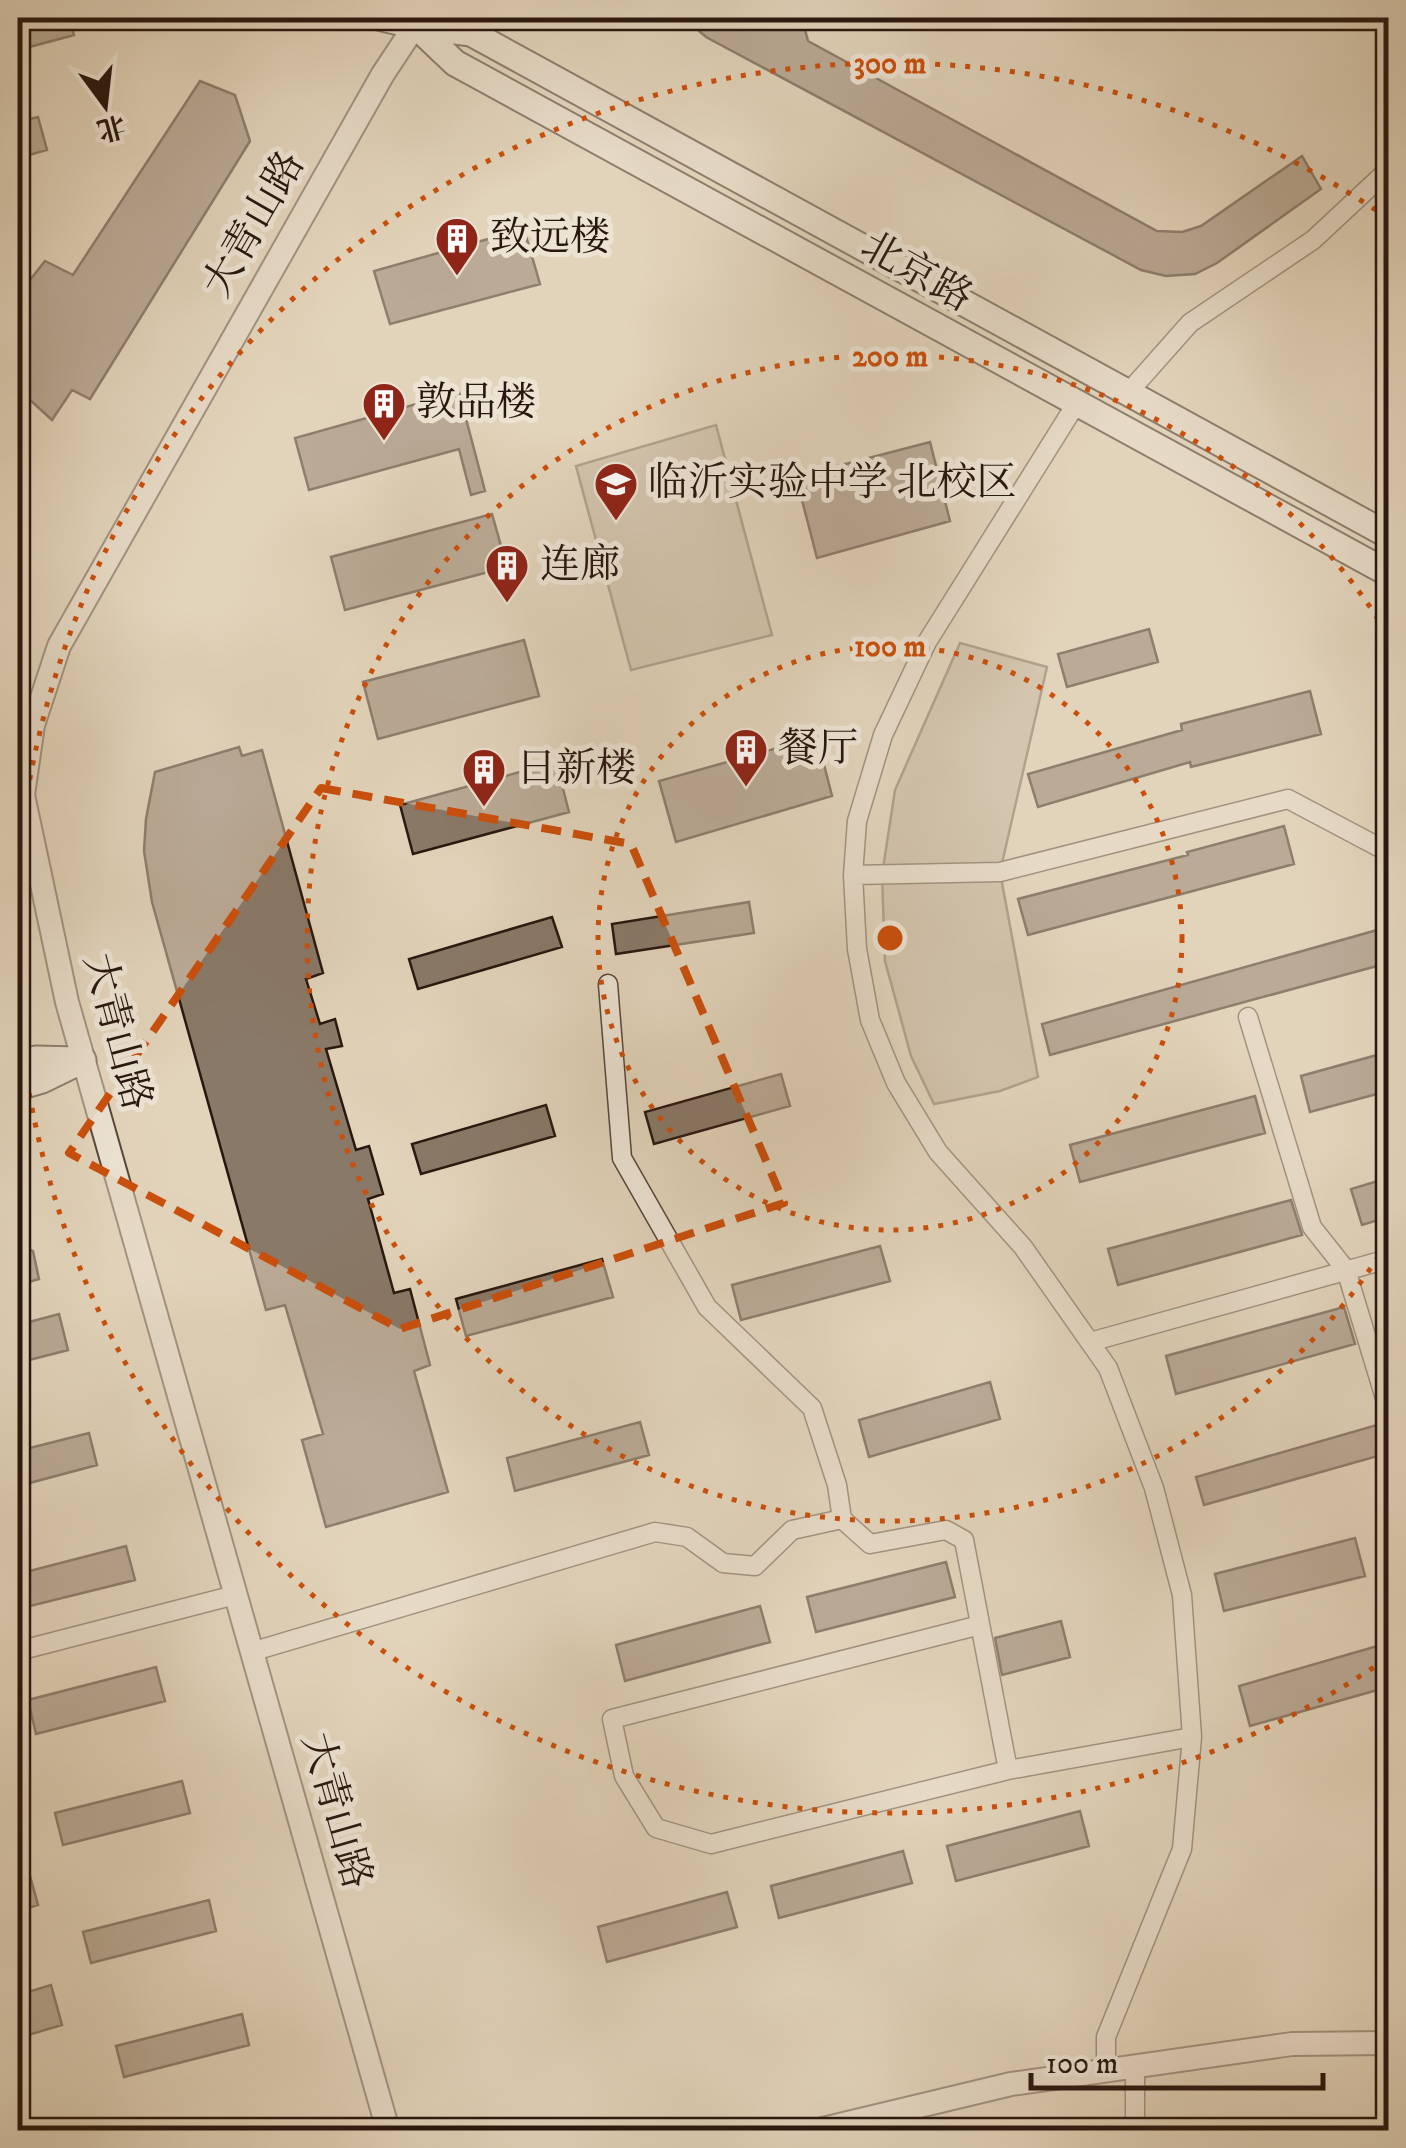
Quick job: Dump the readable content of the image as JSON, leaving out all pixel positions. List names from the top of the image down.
{
  "streets": {
    "main road": ["北京路"],
    "street": ["大青山路"]
  },
  "crossings": [
    ["大青山路", "北京路"]
  ],
  "places": {
    "building": [
      "致远楼",
      "敦品楼",
      "连廊",
      "餐厅",
      "日新楼"
    ],
    "school or university": ["临沂实验中学 北校区"]
  },
  "scale_bar": "100 m",
  "north": "bottom",
  "rings": ["300 m", "200 m", "100 m"]
}
